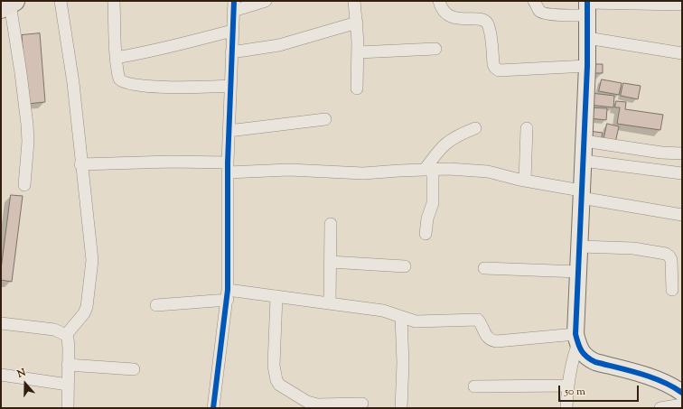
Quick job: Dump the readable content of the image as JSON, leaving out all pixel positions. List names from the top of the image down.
{
  "scale_bar": "50 m",
  "north": "top"
}
